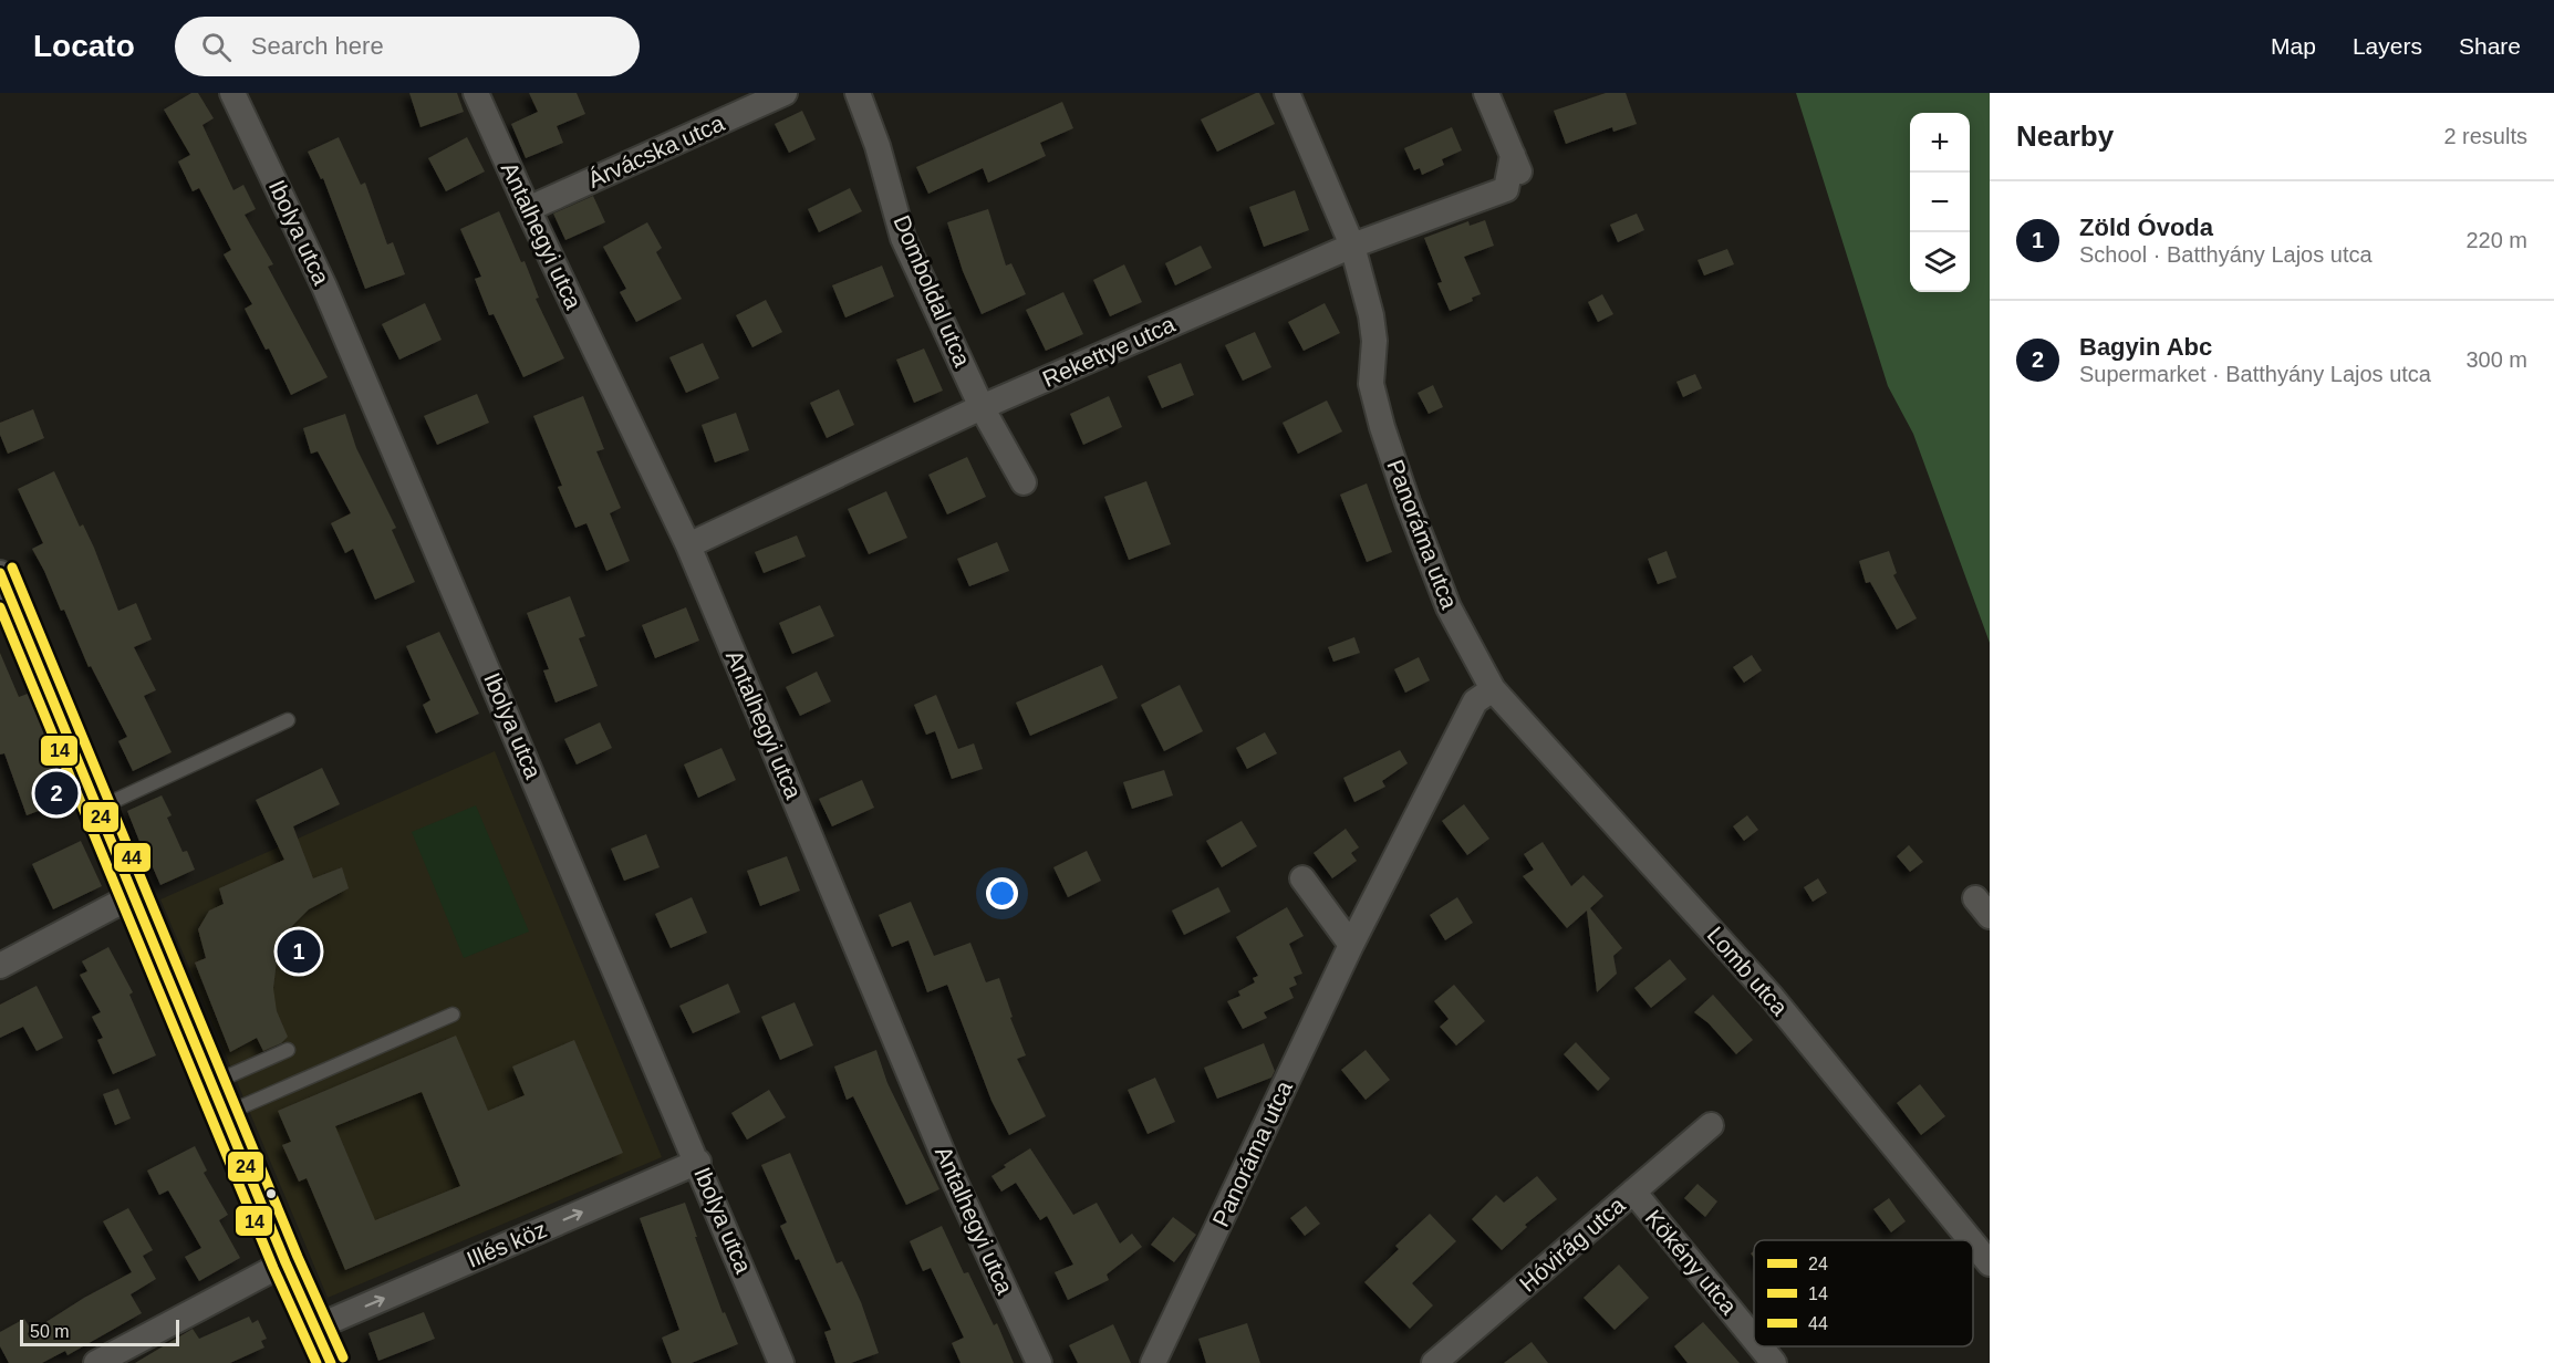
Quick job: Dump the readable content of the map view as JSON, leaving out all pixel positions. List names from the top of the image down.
{
  "streets": {
    "street": [
      "Árvácska utca",
      "Ibolya utca",
      "Antalhegyi utca",
      "Domboldal utca",
      "Rekettye utca",
      "Panoráma utca",
      "Lomb utca",
      "Illés köz",
      "Hóvirág utca",
      "Kökény utca"
    ]
  },
  "crossings": [
    ["Árvácska utca", "Antalhegyi utca"],
    ["Ibolya utca", "Illés köz"],
    ["Antalhegyi utca", "Rekettye utca"],
    ["Domboldal utca", "Rekettye utca"],
    ["Rekettye utca", "Panoráma utca"],
    ["Panoráma utca", "Lomb utca"],
    ["Hóvirág utca", "Kökény utca"]
  ],
  "one_way": ["Illés köz"],
  "lines": ["transit line 44", "transit line 24", "transit line 14"],
  "legend": ["24", "14", "44"],
  "scale_bar": "50 m",
  "page": {
    "header": "Locato",
    "search": "Search here",
    "nav": ["Map", "Layers", "Share"],
    "heading": ["Nearby", "2 results"],
    "map_buttons": ["+", "−"],
    "list": [
      {
        "mark": "1",
        "name": "Zöld Óvoda",
        "note": "School · Batthyány Lajos utca",
        "value": "220 m"
      },
      {
        "mark": "2",
        "name": "Bagyin Abc",
        "note": "Supermarket · Batthyány Lajos utca",
        "value": "300 m"
      }
    ],
    "pins": ["2", "1"],
    "scale": "50 m"
  }
}
